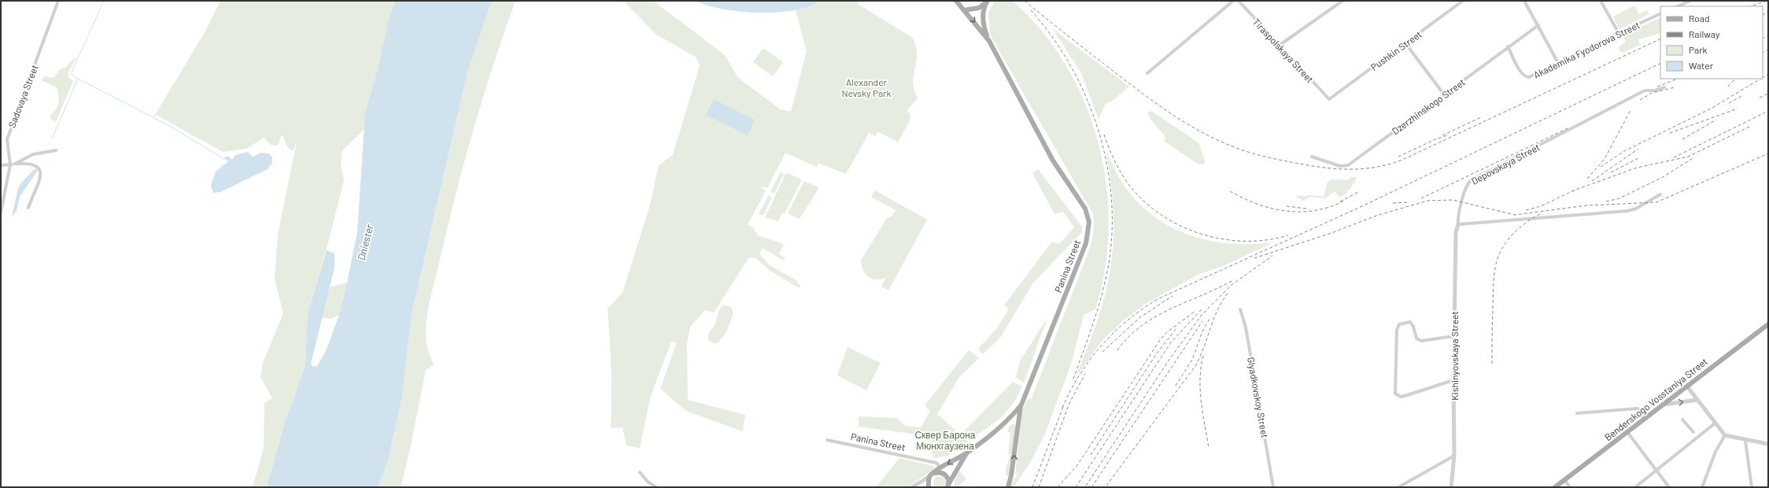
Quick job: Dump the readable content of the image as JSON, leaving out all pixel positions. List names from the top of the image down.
{
  "streets": {
    "main road": ["Panina Street", "Benderskogo Vosstaniya Street"],
    "street": [
      "Akademika Fyodorova Street",
      "Tiraspolskaya Street",
      "Pushkin Street",
      "Sadovaya Street",
      "Dzerzhinskogo Street",
      "Depovskaya Street",
      "Kishinyovskaya Street",
      "Glyadkovskoy Street"
    ]
  },
  "crossings": [
    ["Akademika Fyodorova Street", "Dzerzhinskogo Street"],
    ["Tiraspolskaya Street", "Pushkin Street"],
    ["Depovskaya Street", "Kishinyovskaya Street"]
  ],
  "water": ["Dniester"],
  "parks": ["Alexander Nevsky Park", "Сквер Барона Мюнхгаузена"],
  "legend": [
    "Road",
    "Railway",
    "Park",
    "Water"
  ]
}
